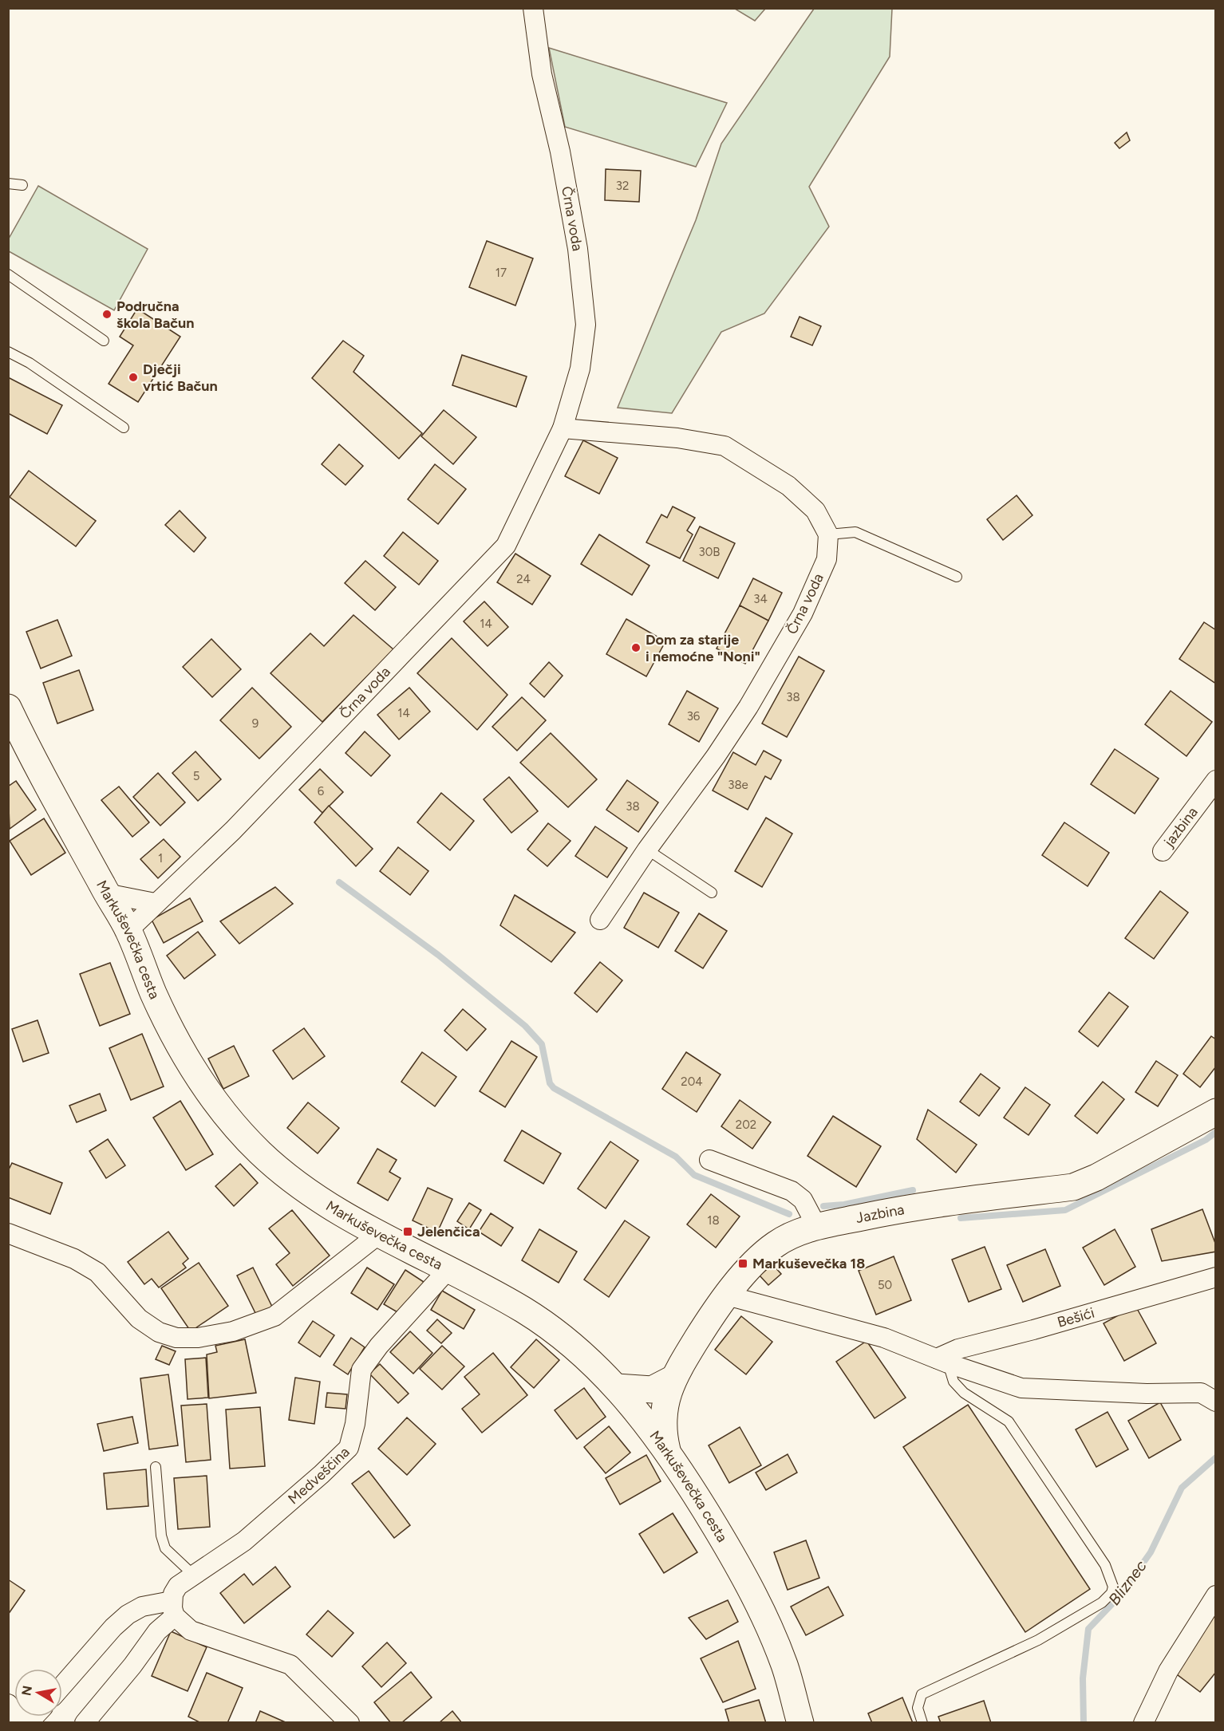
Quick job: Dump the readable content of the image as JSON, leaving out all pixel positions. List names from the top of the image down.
{
  "streets": {
    "main road": ["Markuševečka cesta", "Jazbina"],
    "street": [
      "Črna voda",
      "jazbina",
      "Bešići",
      "Medveščina"
    ]
  },
  "crossings": [
    ["Črna voda", "Markuševečka cesta"],
    ["Markuševečka cesta", "Jazbina"],
    ["Markuševečka cesta", "Medveščina"]
  ],
  "water": ["Bliznec"],
  "places": {
    "other": ["Područna škola Bačun", "Dječji vrtić Bačun", "Dom za starije i nemoćne \"Noni\""],
    "transit": ["Jelenčica", "Markuševečka 18"]
  },
  "house_numbers": [
    "32",
    "17",
    "30B",
    "24",
    "34",
    "14",
    "38",
    "14",
    "36",
    "9",
    "5",
    "38e",
    "6",
    "38",
    "1",
    "204",
    "202",
    "18",
    "50"
  ],
  "north": "left"
}
